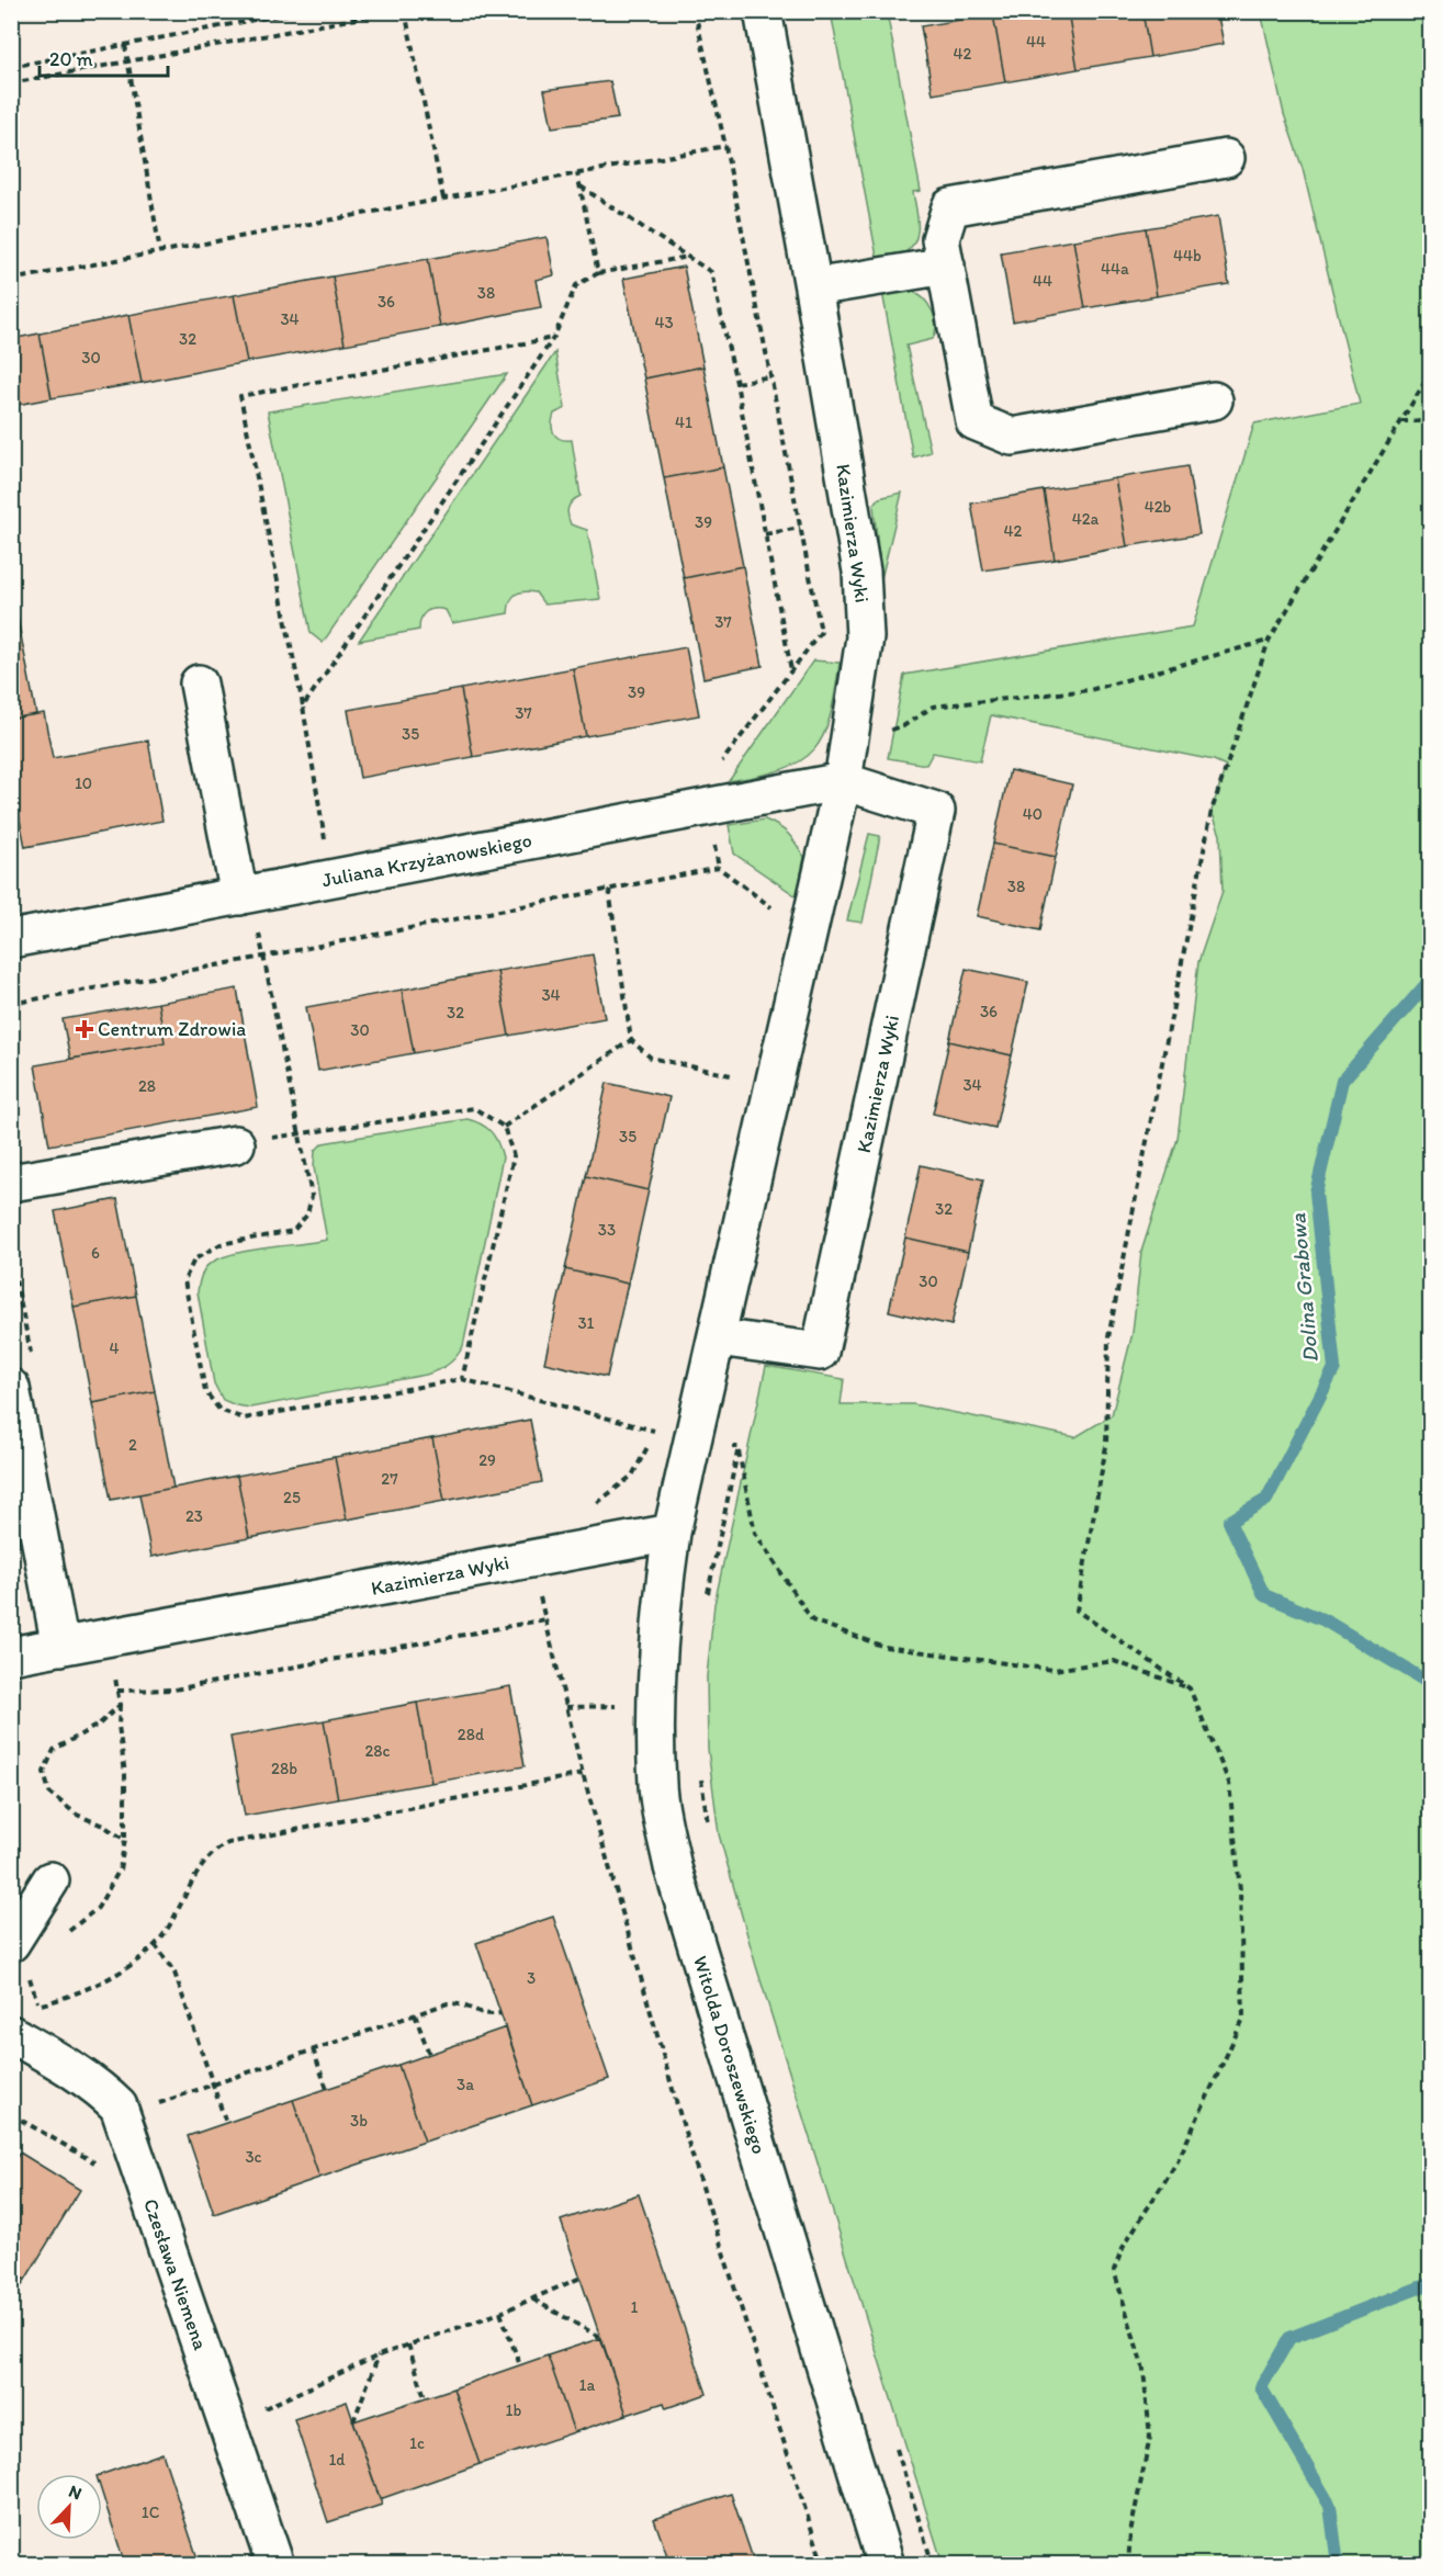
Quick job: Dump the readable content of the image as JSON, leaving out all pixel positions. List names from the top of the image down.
{
  "streets": {
    "street": [
      "Kazimierza Wyki",
      "Juliana Krzyżanowskiego",
      "Witolda Doroszewskiego",
      "Czesława Niemena"
    ]
  },
  "crossings": [
    ["Kazimierza Wyki", "Juliana Krzyżanowskiego"],
    ["Kazimierza Wyki", "Witolda Doroszewskiego"]
  ],
  "water": ["Dolina Grabowa"],
  "places": {
    "health": ["Centrum Zdrowia"]
  },
  "house_numbers": [
    "44",
    "42",
    "44b",
    "44a",
    "44",
    "38",
    "36",
    "34",
    "43",
    "32",
    "30",
    "41",
    "42b",
    "42a",
    "39",
    "42",
    "37",
    "39",
    "37",
    "35",
    "10",
    "40",
    "38",
    "34",
    "36",
    "32",
    "30",
    "34",
    "28",
    "35",
    "32",
    "33",
    "6",
    "30",
    "31",
    "4",
    "2",
    "29",
    "27",
    "25",
    "23",
    "28d",
    "28c",
    "28b",
    "3",
    "3a",
    "3b",
    "3c",
    "1",
    "1a",
    "1b",
    "1c",
    "1d",
    "1C"
  ],
  "scale_bar": "20 m",
  "north": "top right"
}
